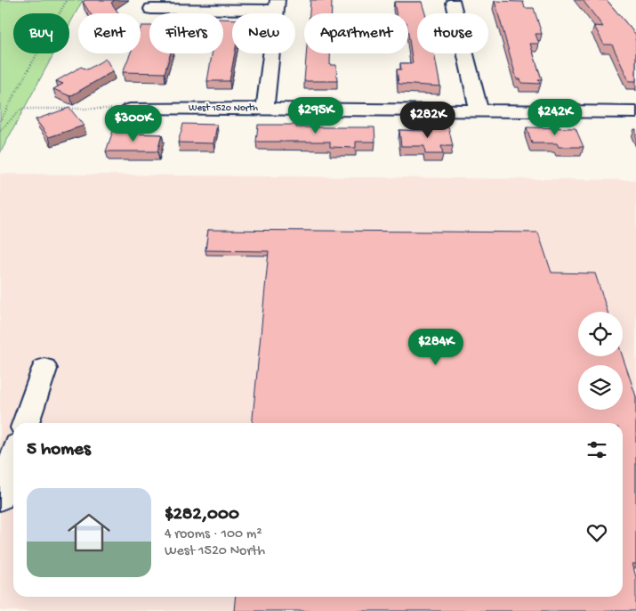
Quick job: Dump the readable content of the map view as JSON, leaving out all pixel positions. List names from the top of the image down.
{
  "streets": {
    "street": ["West 1520 North"]
  },
  "page": {
    "chip": [
      "Buy",
      "Rent",
      "Filters",
      "New",
      "Apartment",
      "House"
    ],
    "price": [
      "$295K",
      "$242K",
      "$282K",
      "$300K",
      "$284K"
    ],
    "heading": "5 homes",
    "list": [
      {
        "name": "$282,000",
        "note": "4 rooms · 100 m² · West 1520 North"
      }
    ]
  }
}
